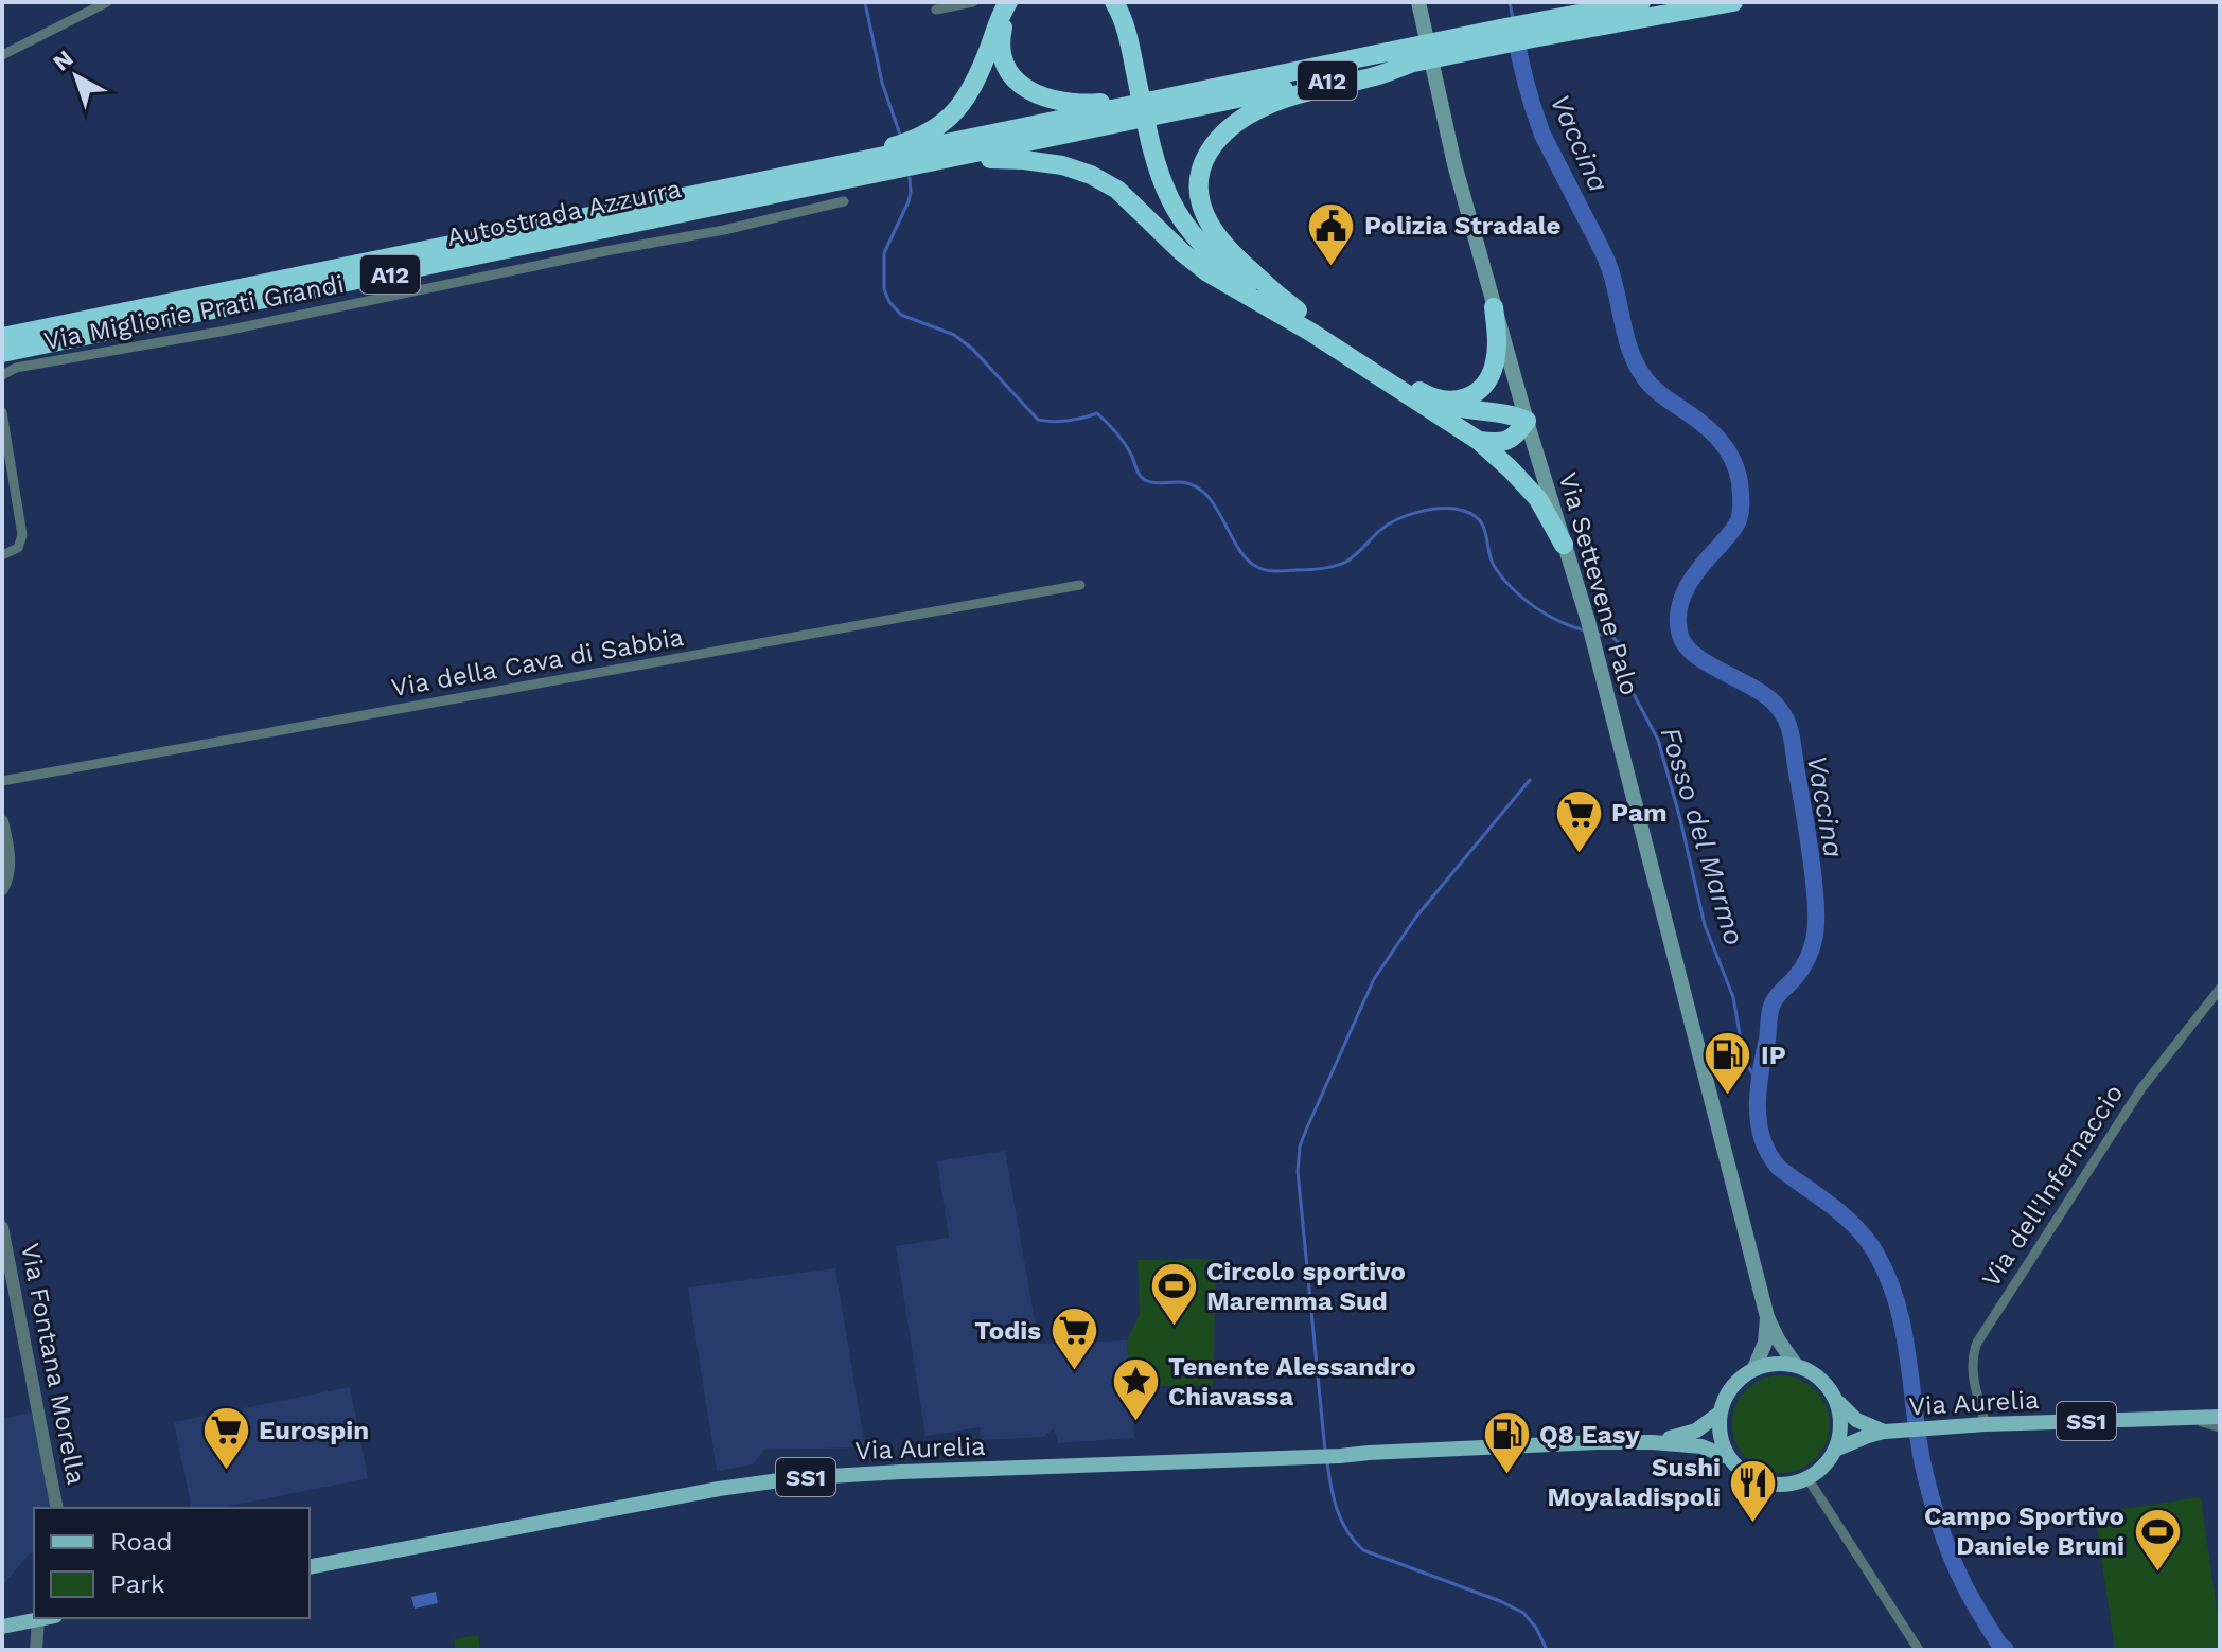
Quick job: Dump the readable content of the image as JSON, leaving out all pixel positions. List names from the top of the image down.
{
  "streets": {
    "highway": ["A12", "Autostrada Azzurra"],
    "main road": ["Via Settevene Palo", "Via Aurelia", "SS1"],
    "street": [
      "Via Migliorie Prati Grandi",
      "Via della Cava di Sabbia",
      "Via dell'Infernaccio",
      "Via Fontana Morella"
    ]
  },
  "crossings": [
    ["Via Settevene Palo", "Via Aurelia"],
    ["Via Settevene Palo", "SS1"],
    ["Via dell'Infernaccio", "Via Aurelia"],
    ["Via Aurelia", "SS1"]
  ],
  "water": ["Vaccina", "Fosso del Marmo"],
  "places": {
    "public building": ["Polizia Stradale"],
    "supermarket": ["Pam", "Todis", "Eurospin"],
    "fuel station": ["IP", "Q8 Easy"],
    "sports": ["Circolo sportivo Maremma Sud", "Campo Sportivo Daniele Bruni"],
    "place": ["Tenente Alessandro Chiavassa"],
    "restaurant": ["Sushi Moyaladispoli"]
  },
  "legend": ["Road", "Park"],
  "north": "top left"
}
